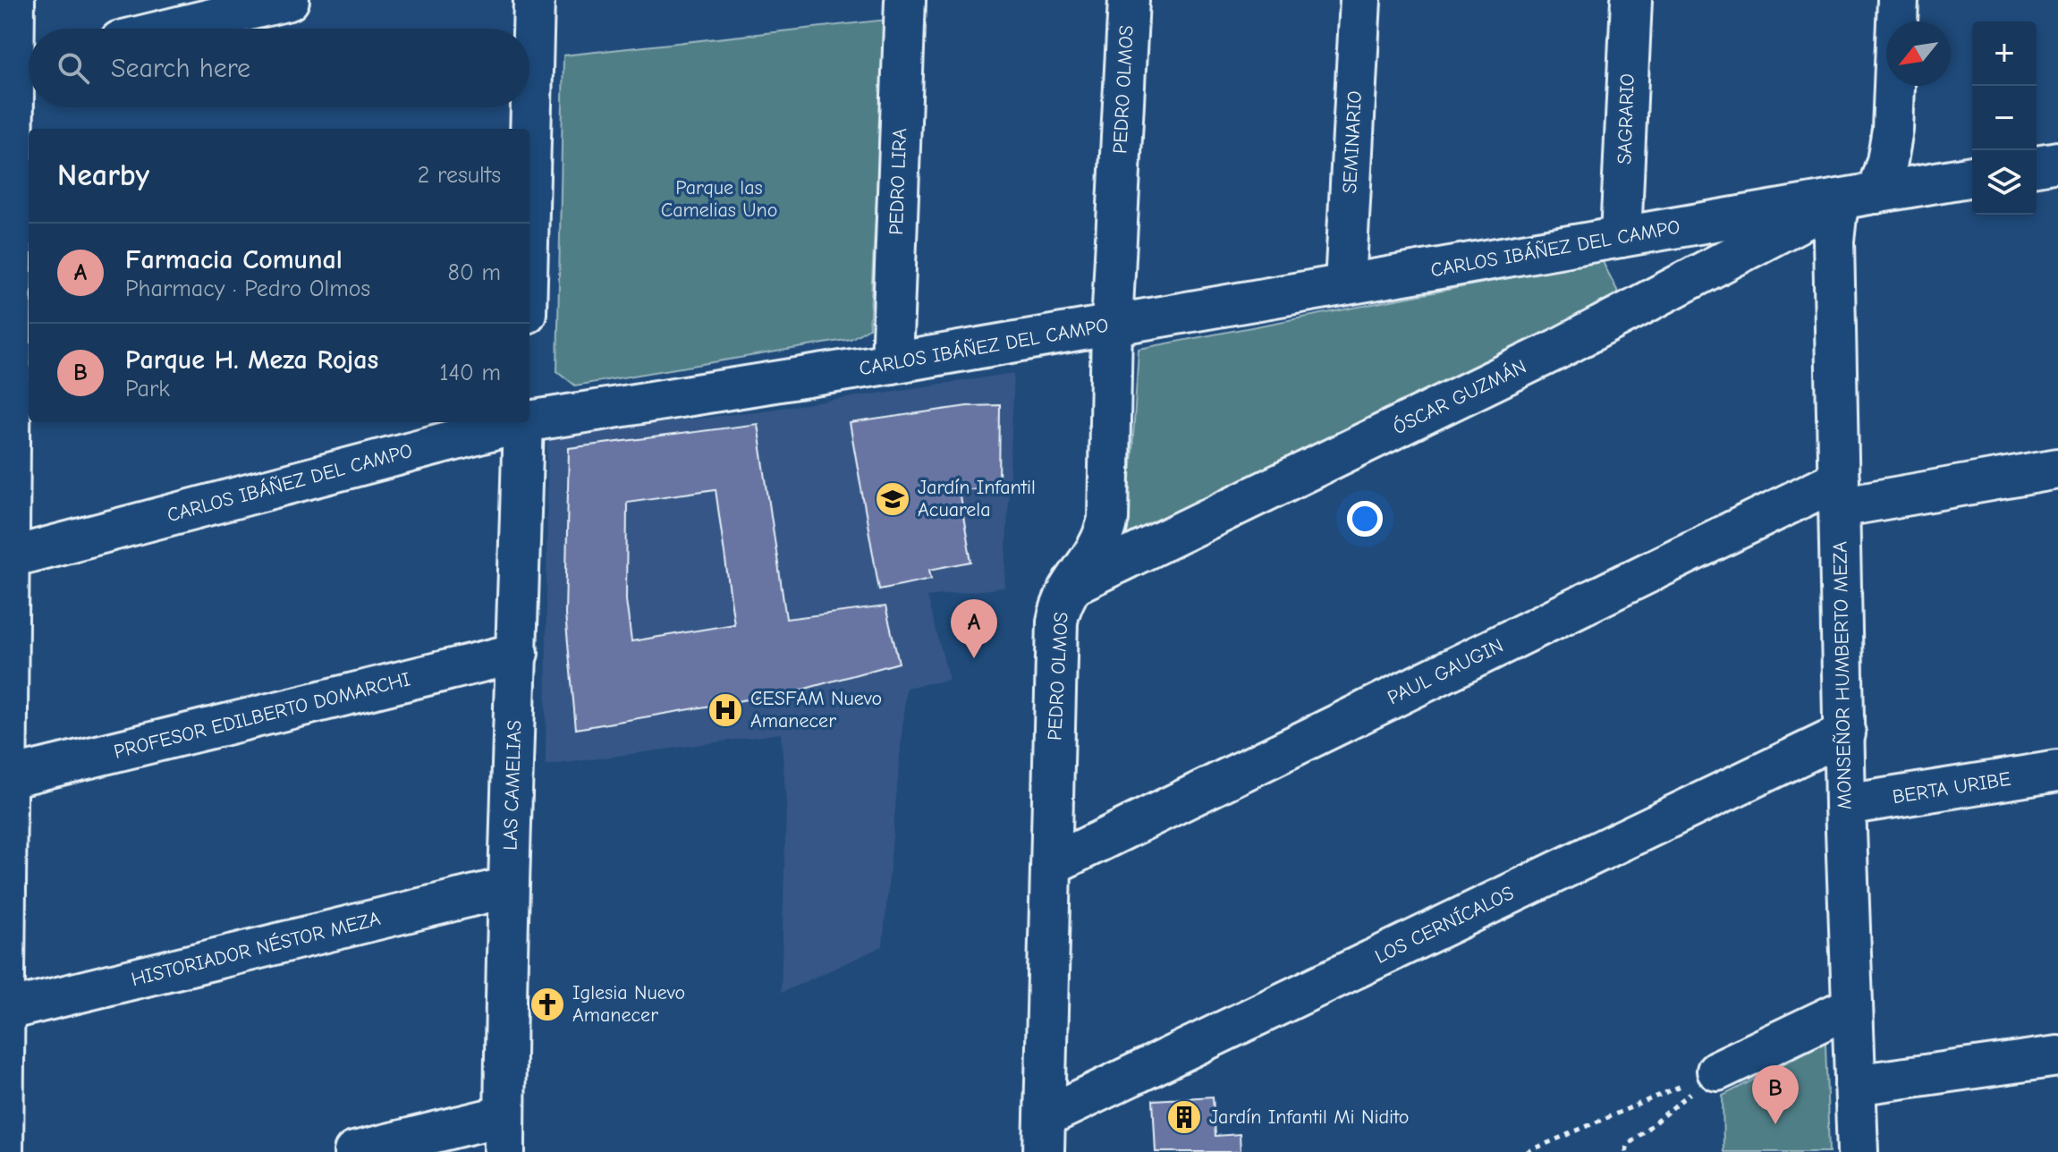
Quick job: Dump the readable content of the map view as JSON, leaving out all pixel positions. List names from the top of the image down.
{
  "streets": {
    "street": [
      "PEDRO OLMOS",
      "SAGRARIO",
      "SEMINARIO",
      "PEDRO LIRA",
      "CARLOS IBÁÑEZ DEL CAMPO",
      "ÓSCAR GUZMÁN",
      "PAUL GAUGIN",
      "MONSEÑOR HUMBERTO MEZA",
      "PROFESOR EDILBERTO DOMARCHI",
      "LAS CAMELIAS",
      "BERTA URIBE",
      "LOS CERNÍCALOS",
      "HISTORIADOR NÉSTOR MEZA"
    ]
  },
  "crossings": [
    ["PEDRO OLMOS", "CARLOS IBÁÑEZ DEL CAMPO"],
    ["PEDRO OLMOS", "ÓSCAR GUZMÁN"],
    ["PEDRO OLMOS", "PAUL GAUGIN"],
    ["PEDRO OLMOS", "LOS CERNÍCALOS"],
    ["SAGRARIO", "CARLOS IBÁÑEZ DEL CAMPO"],
    ["SEMINARIO", "CARLOS IBÁÑEZ DEL CAMPO"],
    ["PEDRO LIRA", "CARLOS IBÁÑEZ DEL CAMPO"],
    ["CARLOS IBÁÑEZ DEL CAMPO", "ÓSCAR GUZMÁN"],
    ["CARLOS IBÁÑEZ DEL CAMPO", "MONSEÑOR HUMBERTO MEZA"],
    ["ÓSCAR GUZMÁN", "MONSEÑOR HUMBERTO MEZA"],
    ["PAUL GAUGIN", "MONSEÑOR HUMBERTO MEZA"],
    ["MONSEÑOR HUMBERTO MEZA", "BERTA URIBE"],
    ["MONSEÑOR HUMBERTO MEZA", "LOS CERNÍCALOS"],
    ["PROFESOR EDILBERTO DOMARCHI", "LAS CAMELIAS"],
    ["LAS CAMELIAS", "HISTORIADOR NÉSTOR MEZA"]
  ],
  "parks": ["Parque las Camelias Uno"],
  "places": {
    "school or university": ["Jardín Infantil Acuarela"],
    "hospital": ["CESFAM Nuevo Amanecer"],
    "church": ["Iglesia Nuevo Amanecer"],
    "building": ["Jardín Infantil Mi Nidito"]
  },
  "north": "bottom left",
  "page": {
    "map_buttons": ["+", "−"],
    "search": "Search here",
    "heading": ["Nearby", "2 results"],
    "list": [
      {
        "mark": "A",
        "name": "Farmacia Comunal",
        "note": "Pharmacy · Pedro Olmos",
        "value": "80 m"
      },
      {
        "mark": "B",
        "name": "Parque H. Meza Rojas",
        "note": "Park",
        "value": "140 m"
      }
    ],
    "pins": ["A", "B"]
  }
}
